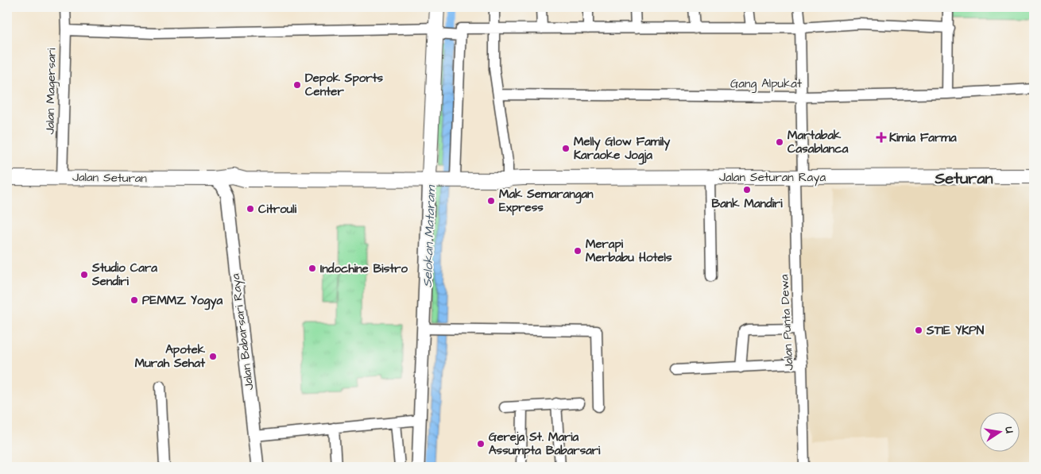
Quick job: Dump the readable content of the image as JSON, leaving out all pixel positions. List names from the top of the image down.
{
  "streets": {
    "main road": ["Jalan Seturan Raya", "Jalan Seturan"],
    "street": [
      "Gang Alpukat",
      "Jalan Magersari",
      "Jalan Punta Dewa",
      "Jalan Babarsari Raya"
    ]
  },
  "crossings": [
    ["Gang Alpukat", "Jalan Punta Dewa"],
    ["Jalan Magersari", "Jalan Seturan"],
    ["Jalan Seturan Raya", "Jalan Punta Dewa"]
  ],
  "districts": ["Seturan"],
  "water": ["Selokan Mataram"],
  "places": {
    "other": [
      "Depok Sports Center",
      "Martabak Casablanca",
      "Melly Glow Family Karaoke Jogja",
      "Bank Mandiri",
      "Mak Semarangan Express",
      "Citrouli",
      "Merapi Merbabu Hotels",
      "Indochine Bistro",
      "Studio Cara Sendiri",
      "PEMMZ Yogya",
      "STIE YKPN",
      "Apotek Murah Sehat",
      "Gereja St. Maria Assumpta Babarsari"
    ],
    "health": ["Kimia Farma"]
  },
  "north": "right"
}
